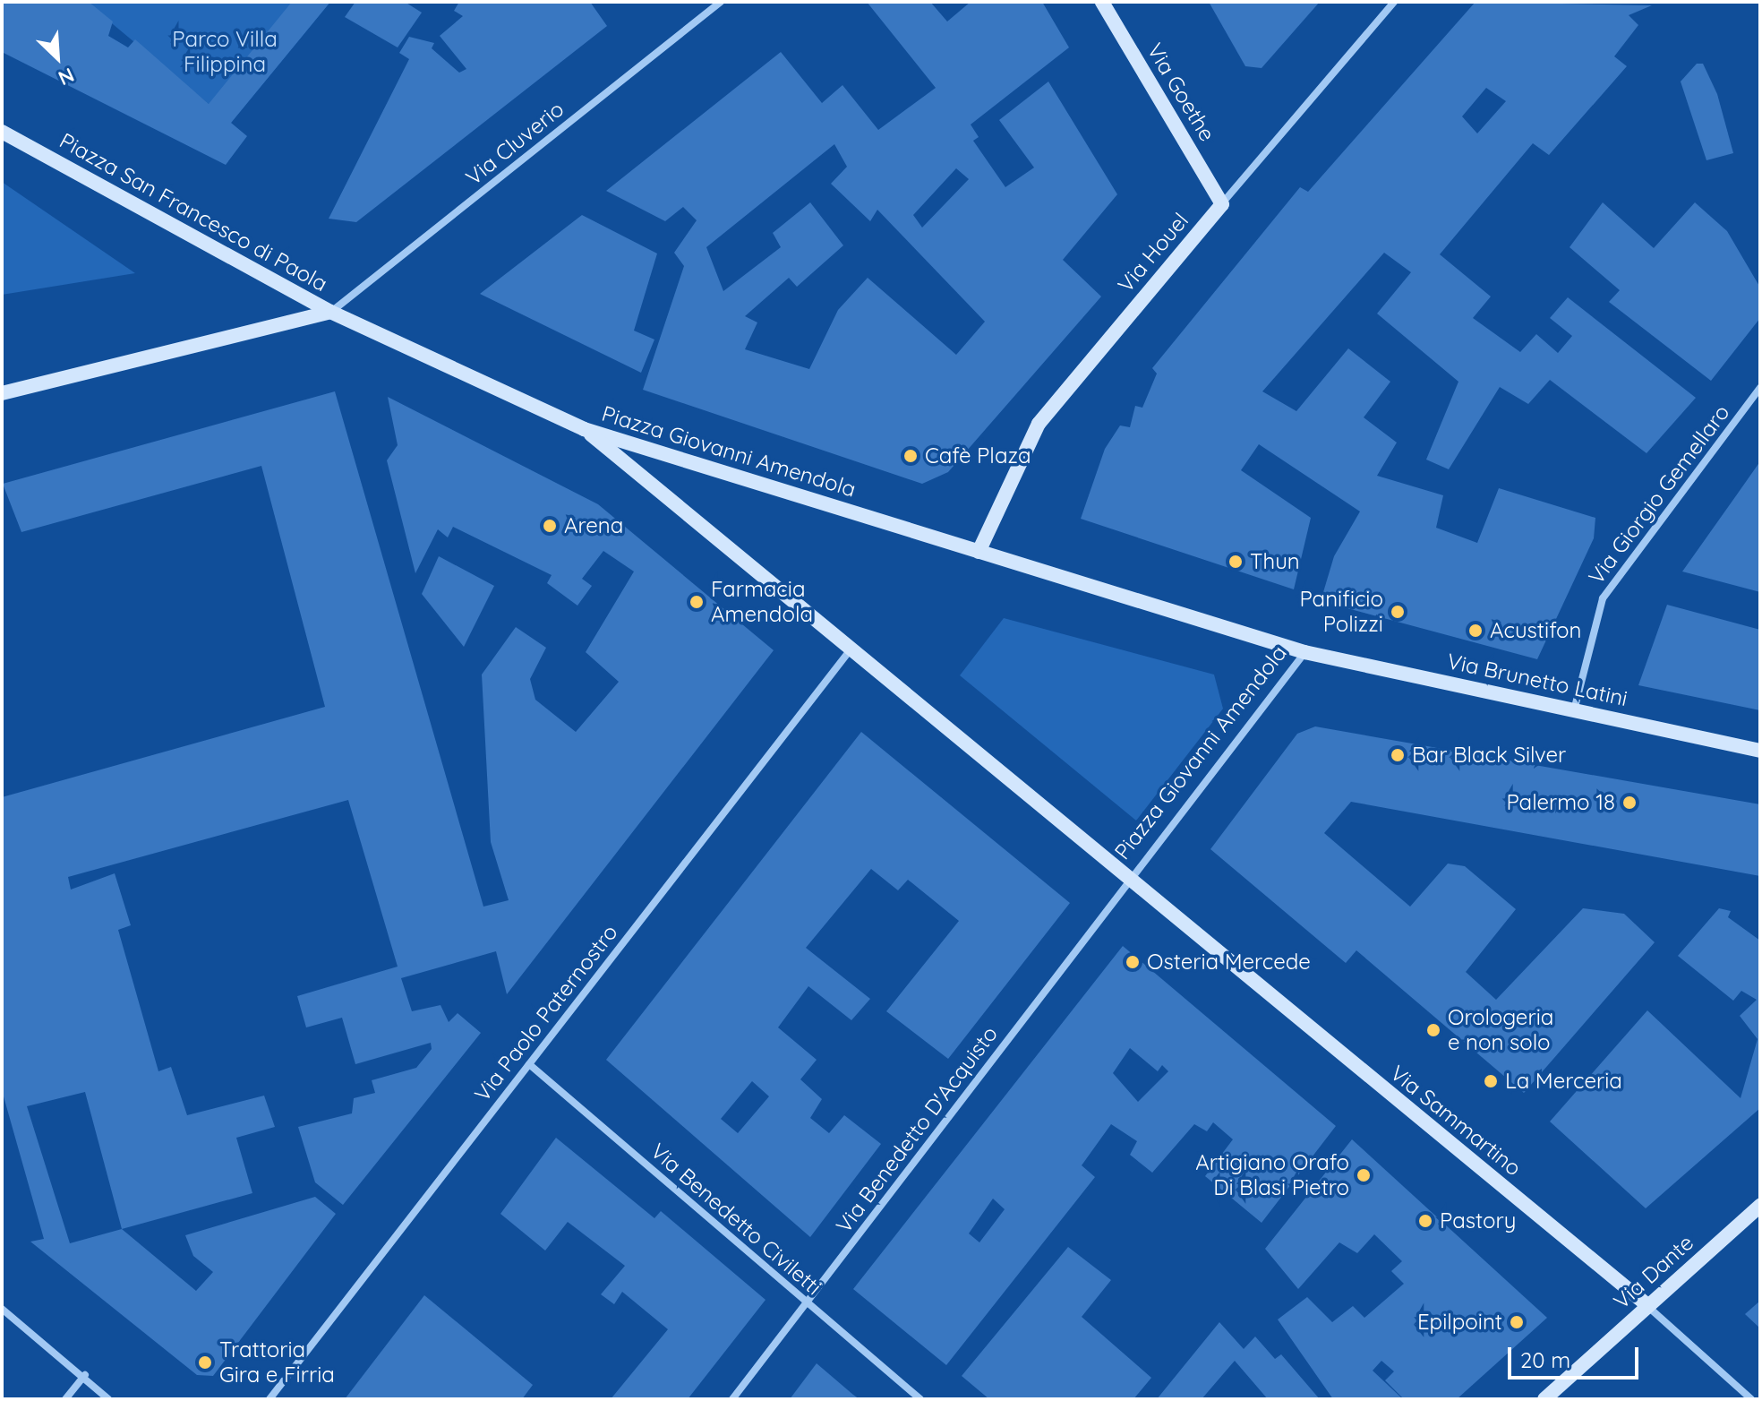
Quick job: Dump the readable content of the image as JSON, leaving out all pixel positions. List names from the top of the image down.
{
  "streets": {
    "street": [
      "Via Goethe",
      "Via Cluverio",
      "Piazza San Francesco di Paola",
      "Via Houel",
      "Piazza Giovanni Amendola",
      "Via Giorgio Gemellaro",
      "Via Brunetto Latini",
      "Via Paolo Paternostro",
      "Via Sammartino",
      "Via Benedetto D'Acquisto",
      "Via Benedetto Civiletti",
      "Via Dante"
    ]
  },
  "crossings": [
    ["Via Goethe", "Via Houel"],
    ["Via Cluverio", "Piazza San Francesco di Paola"],
    ["Via Cluverio", "Piazza Giovanni Amendola"],
    ["Piazza San Francesco di Paola", "Piazza Giovanni Amendola"],
    ["Via Houel", "Piazza Giovanni Amendola"],
    ["Piazza Giovanni Amendola", "Via Brunetto Latini"],
    ["Piazza Giovanni Amendola", "Via Paolo Paternostro"],
    ["Piazza Giovanni Amendola", "Via Sammartino"],
    ["Piazza Giovanni Amendola", "Via Benedetto D'Acquisto"],
    ["Via Giorgio Gemellaro", "Via Brunetto Latini"],
    ["Via Paolo Paternostro", "Via Benedetto Civiletti"],
    ["Via Sammartino", "Via Benedetto D'Acquisto"],
    ["Via Sammartino", "Via Dante"],
    ["Via Benedetto D'Acquisto", "Via Benedetto Civiletti"]
  ],
  "parks": ["Parco Villa Filippina"],
  "places": [
    "Cafè Plaza",
    "Arena",
    "Thun",
    "Farmacia Amendola",
    "Panificio Polizzi",
    "Acustifon",
    "Bar Black Silver",
    "Palermo 18",
    "Osteria Mercede",
    "Orologeria e non solo",
    "La Merceria",
    "Artigiano Orafo Di Blasi Pietro",
    "Pastory",
    "Epilpoint",
    "Trattoria Gira e Firria"
  ],
  "scale_bar": "20 m",
  "north": "bottom right"
}
